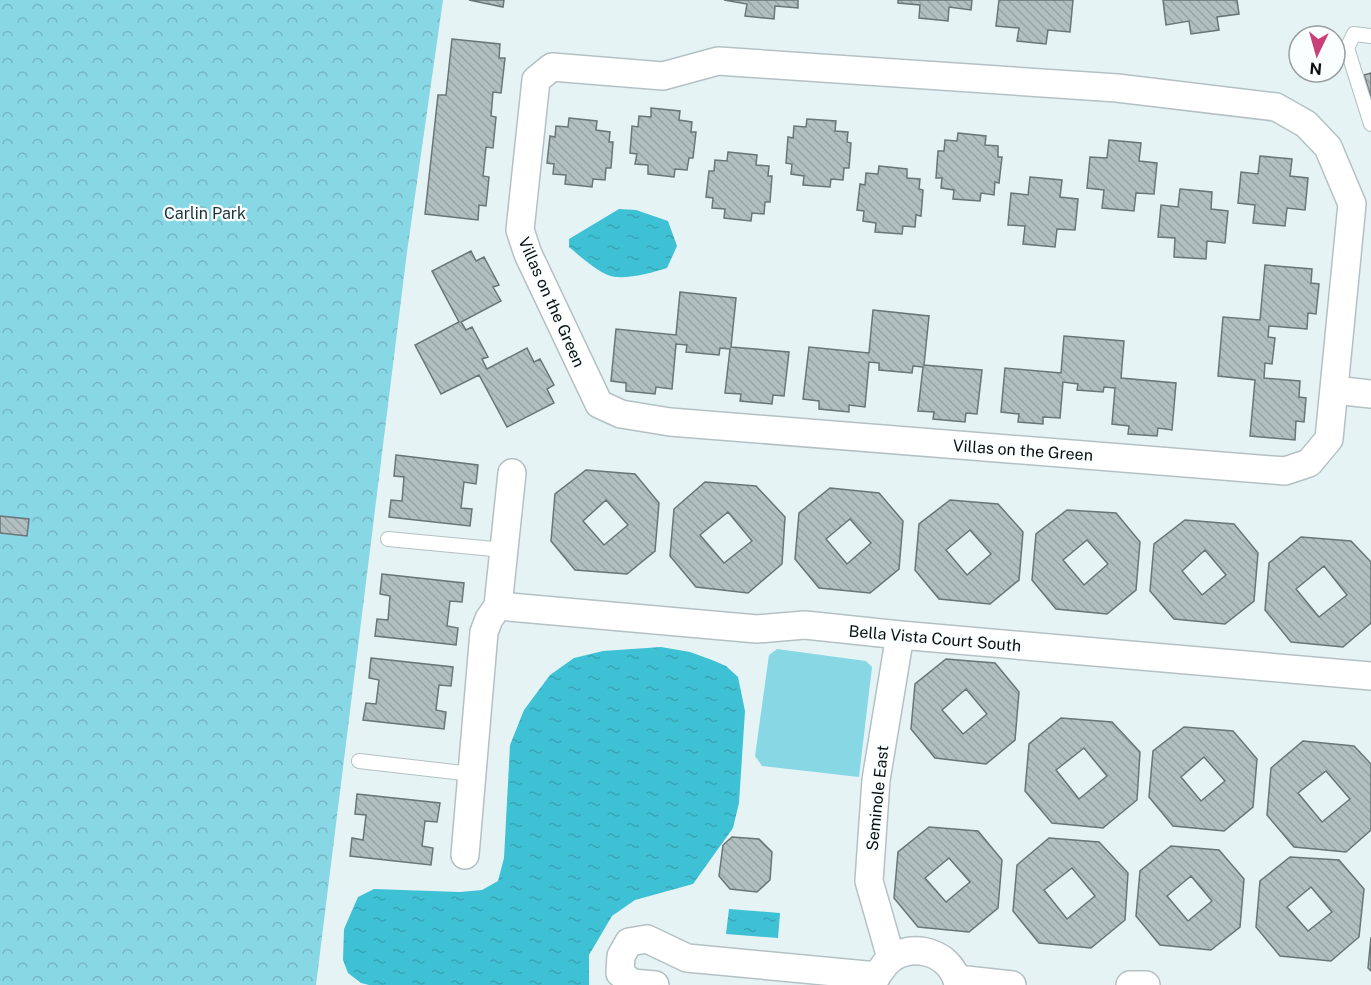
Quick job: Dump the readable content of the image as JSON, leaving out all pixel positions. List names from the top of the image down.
{
  "streets": {
    "street": ["Villas on the Green", "Bella Vista Court South", "Seminole East"]
  },
  "crossings": [
    ["Bella Vista Court South", "Seminole East"]
  ],
  "parks": ["Carlin Park"],
  "north": "bottom"
}
